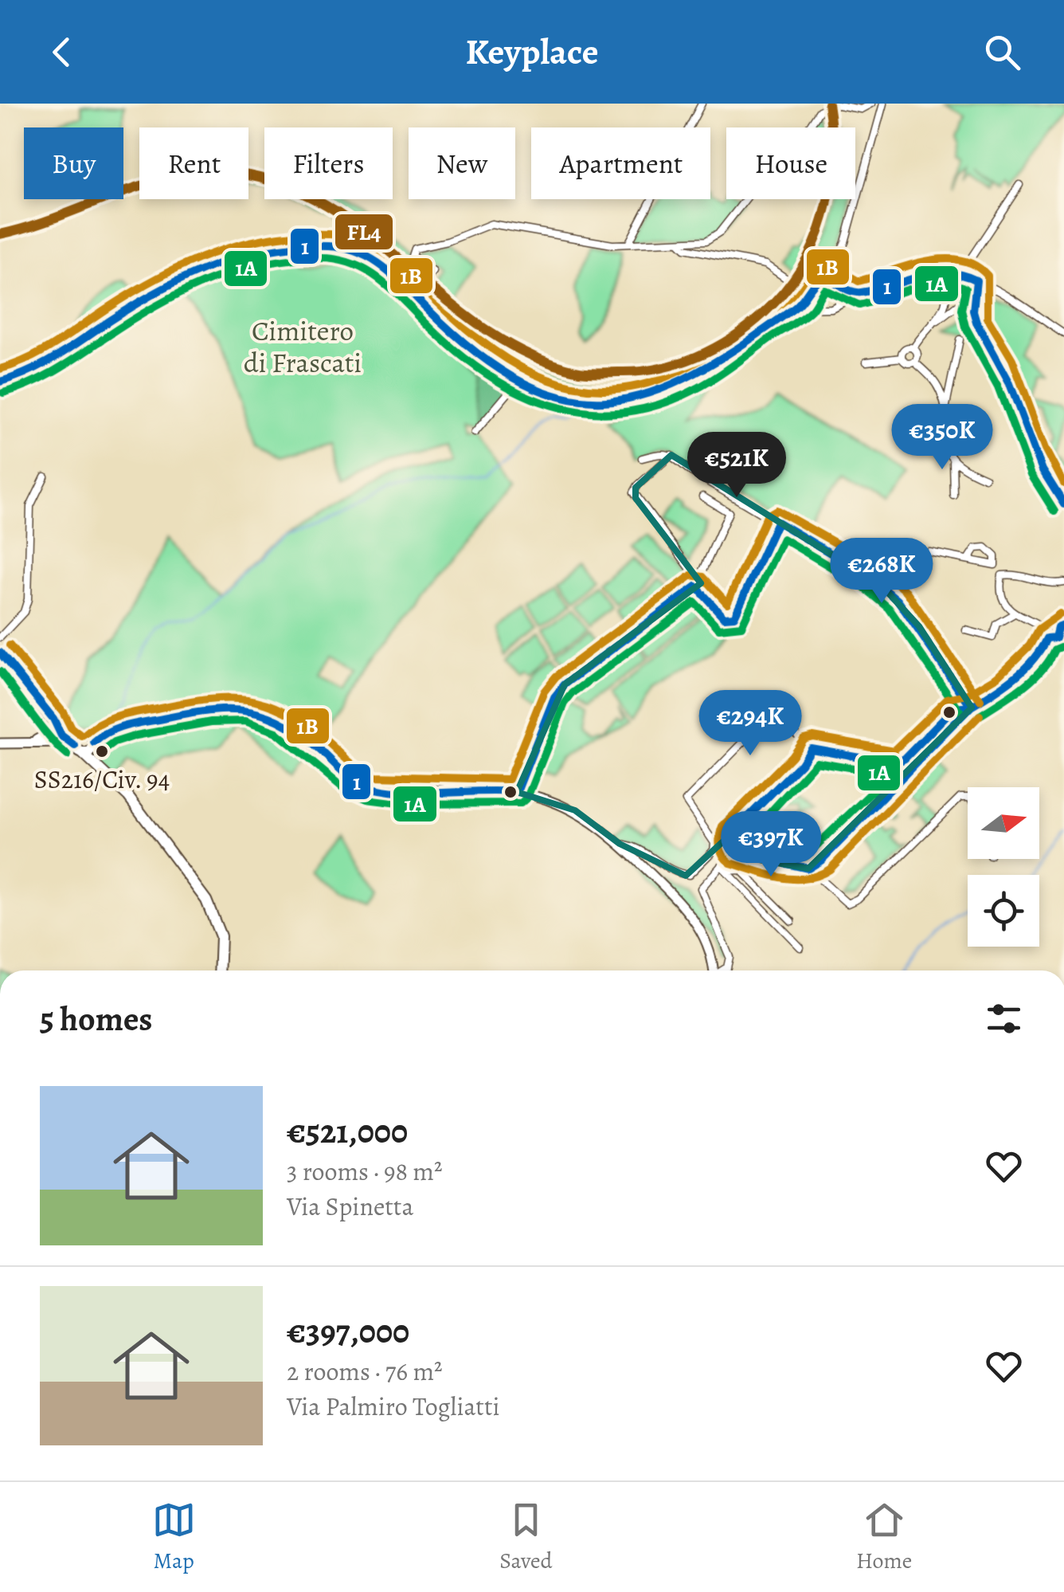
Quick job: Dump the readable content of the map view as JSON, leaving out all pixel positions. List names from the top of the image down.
{
  "parks": ["Cimitero di Frascati"],
  "places": ["SS216/Civ. 94"],
  "lines": [
    "transit line FL4",
    "transit line 1B",
    "transit line 1",
    "transit line 1A"
  ],
  "north": "right",
  "page": {
    "header": "Keyplace",
    "chip": [
      "Buy",
      "Rent",
      "Filters",
      "New",
      "Apartment",
      "House"
    ],
    "price": [
      "€350K",
      "€521K",
      "€268K",
      "€294K",
      "€397K"
    ],
    "heading": "5 homes",
    "list": [
      {
        "name": "€521,000",
        "note": "3 rooms · 98 m² · Via Spinetta"
      },
      {
        "name": "€397,000",
        "note": "2 rooms · 76 m² · Via Palmiro Togliatti"
      }
    ],
    "tabs": ["Map", "Saved", "Home"]
  }
}
